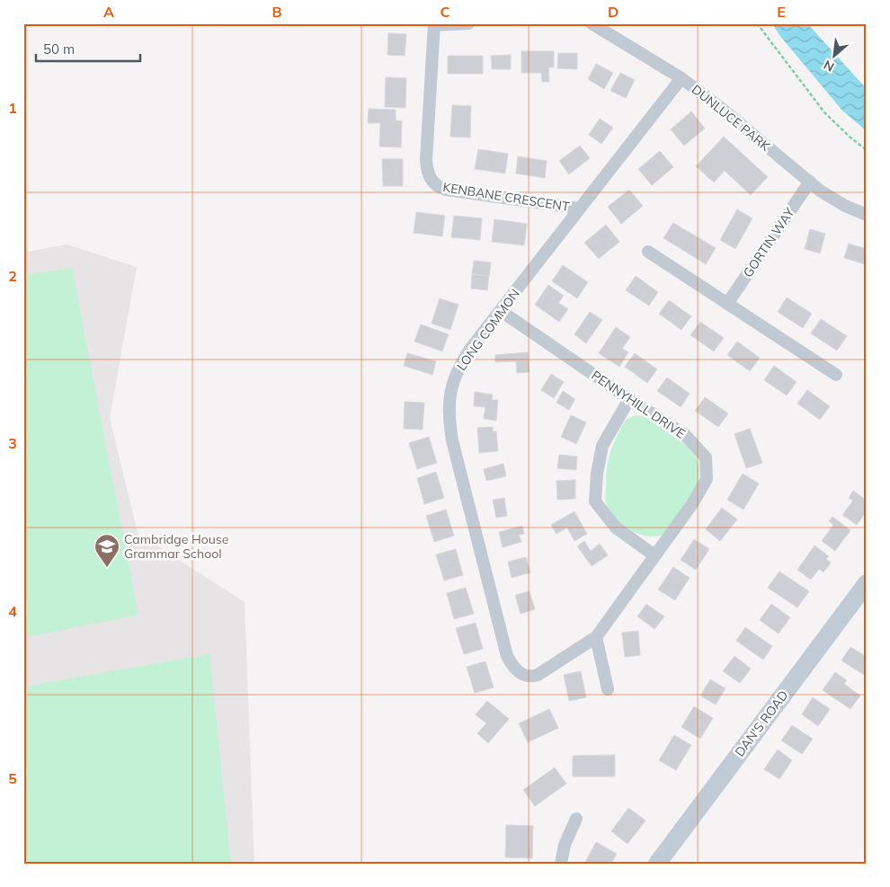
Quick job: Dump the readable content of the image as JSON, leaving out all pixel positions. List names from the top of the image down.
{
  "streets": {
    "street": [
      "DUNLUCE PARK",
      "KENBANE CRESCENT",
      "GORTIN WAY",
      "LONG COMMON",
      "PENNYHILL DRIVE",
      "DAN'S ROAD"
    ]
  },
  "crossings": [
    ["DUNLUCE PARK", "GORTIN WAY"],
    ["DUNLUCE PARK", "LONG COMMON"],
    ["KENBANE CRESCENT", "LONG COMMON"],
    ["LONG COMMON", "PENNYHILL DRIVE"]
  ],
  "places": {
    "school or university": ["Cambridge House Grammar School"]
  },
  "scale_bar": "50 m",
  "north": "bottom left",
  "grid": {
    "columns": [
      "A",
      "B",
      "C",
      "D",
      "E"
    ],
    "rows": [
      "1",
      "2",
      "3",
      "4",
      "5"
    ]
  }
}
